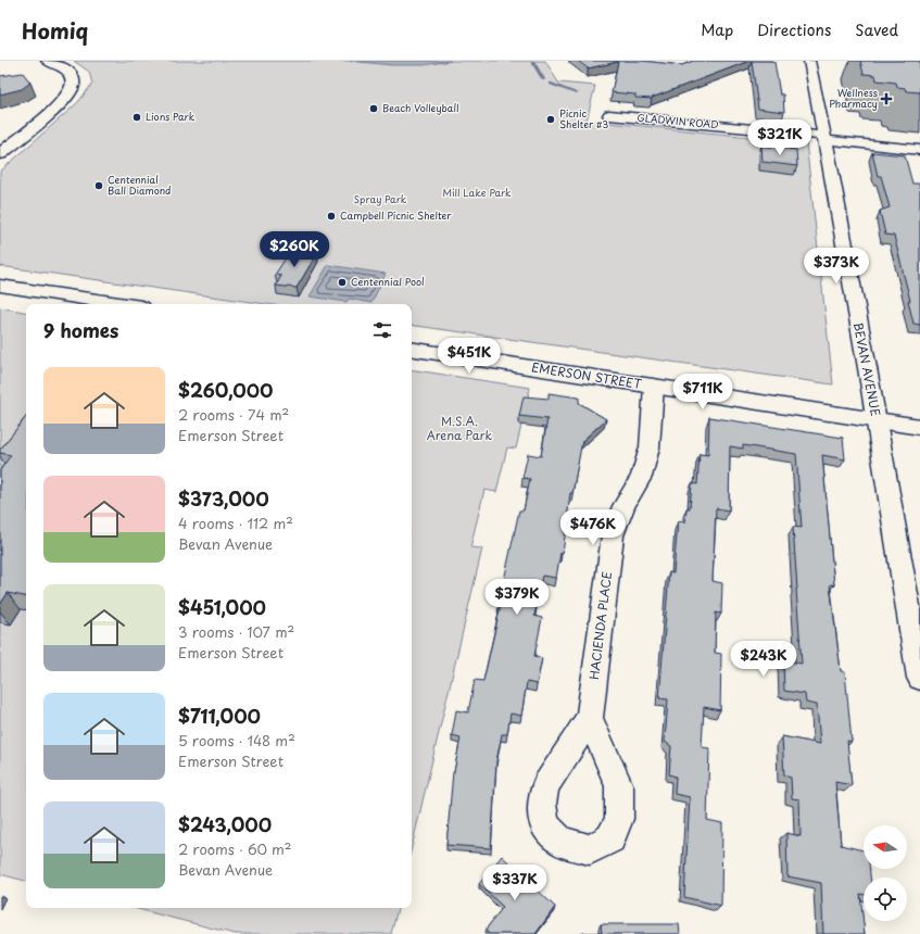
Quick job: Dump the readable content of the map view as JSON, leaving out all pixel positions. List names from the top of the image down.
{
  "streets": {
    "main road": ["EMERSON STREET"],
    "street": ["GLADWIN ROAD", "BEVAN AVENUE", "HACIENDA PLACE"]
  },
  "crossings": [
    ["GLADWIN ROAD", "BEVAN AVENUE"],
    ["BEVAN AVENUE", "EMERSON STREET"],
    ["EMERSON STREET", "HACIENDA PLACE"]
  ],
  "parks": ["Mill Lake Park", "Spray Park", "M.S.A. Arena Park"],
  "places": {
    "health": ["Wellness Pharmacy"],
    "other": [
      "Beach Volleyball",
      "Lions Park",
      "Picnic Shelter #3",
      "Centennial Ball Diamond",
      "Campbell Picnic Shelter",
      "Centennial Pool"
    ]
  },
  "north": "left",
  "page": {
    "header": "Homiq",
    "nav": ["Map", "Directions", "Saved"],
    "price": [
      "$321K",
      "$260K",
      "$373K",
      "$451K",
      "$711K",
      "$476K",
      "$379K",
      "$243K",
      "$337K"
    ],
    "heading": "9 homes",
    "list": [
      {
        "name": "$260,000",
        "note": "2 rooms · 74 m² · Emerson Street"
      },
      {
        "name": "$373,000",
        "note": "4 rooms · 112 m² · Bevan Avenue"
      },
      {
        "name": "$451,000",
        "note": "3 rooms · 107 m² · Emerson Street"
      },
      {
        "name": "$711,000",
        "note": "5 rooms · 148 m² · Emerson Street"
      },
      {
        "name": "$243,000",
        "note": "2 rooms · 60 m² · Bevan Avenue"
      }
    ]
  }
}
